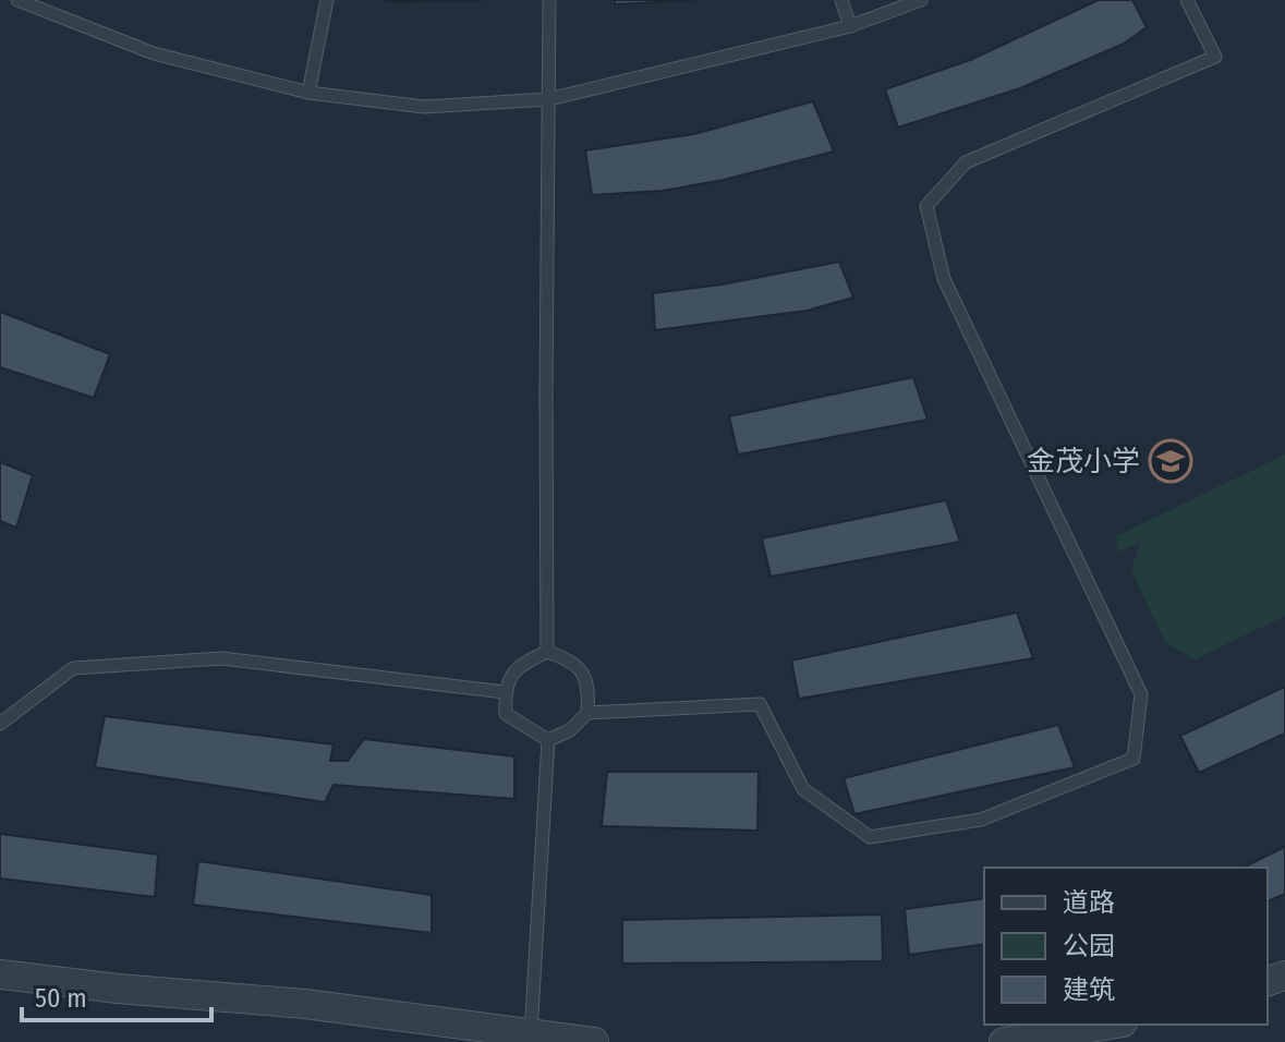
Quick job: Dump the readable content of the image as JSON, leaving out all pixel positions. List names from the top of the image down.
{
  "places": {
    "school or university": ["金茂小学"]
  },
  "legend": ["道路", "公园", "建筑"],
  "scale_bar": "50 m"
}
